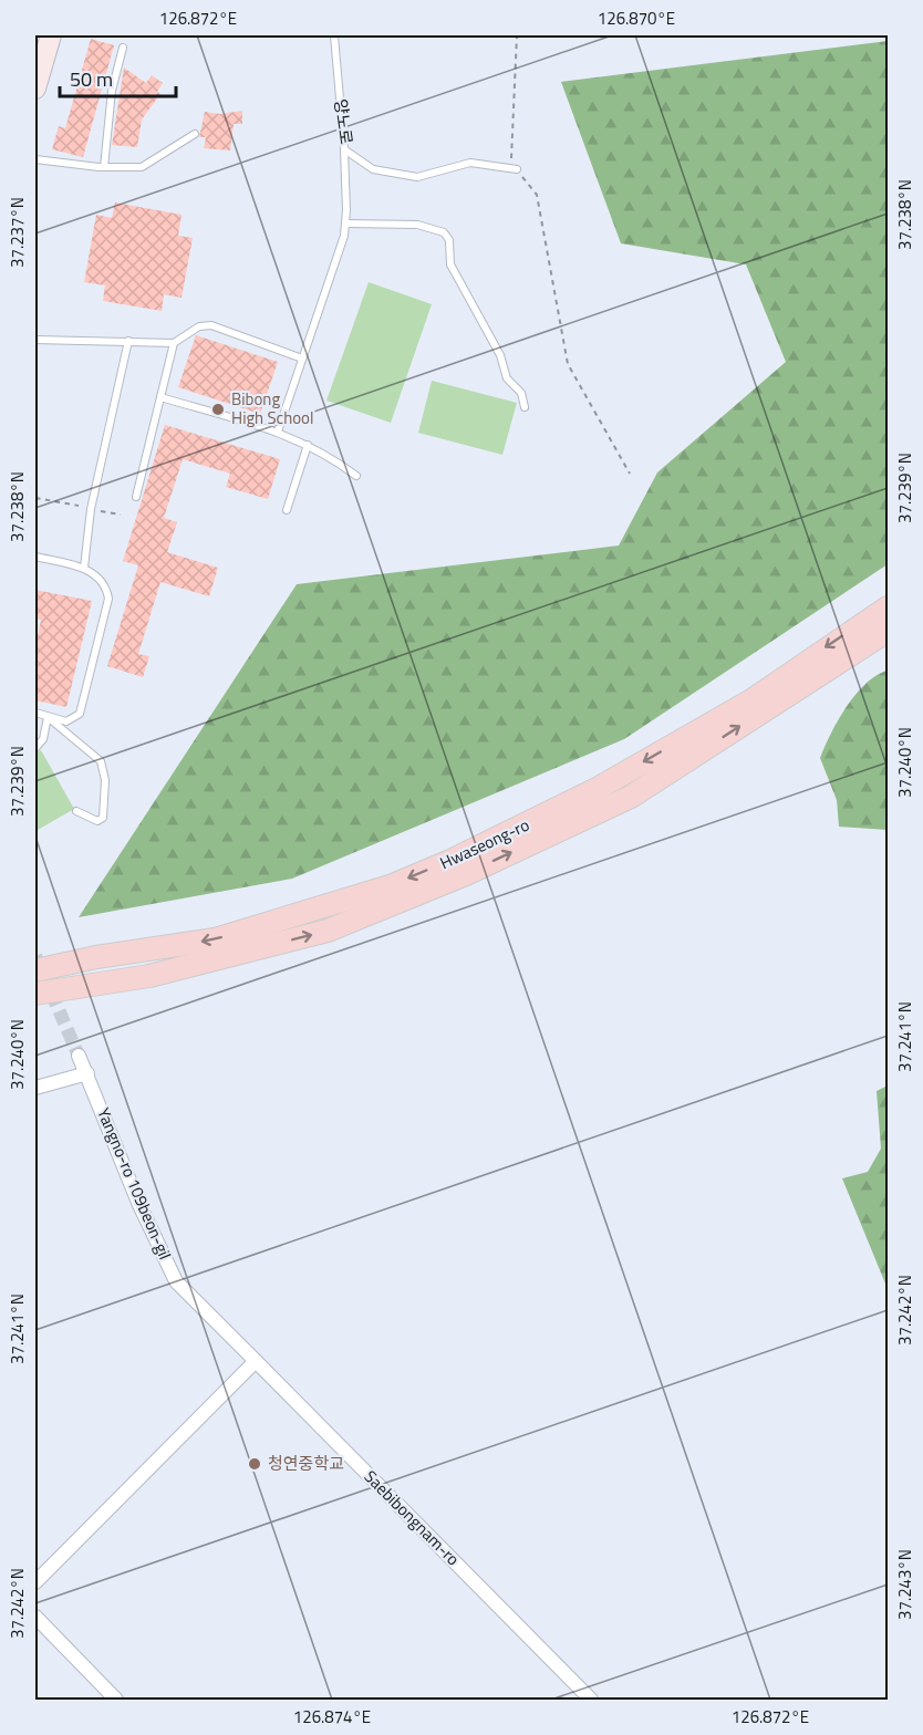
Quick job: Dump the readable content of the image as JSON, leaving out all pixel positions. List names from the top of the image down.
{
  "streets": {
    "main road": ["Hwaseong-ro"],
    "street": ["Yangno-ro 109beon-gil", "Saebibongnam-ro"],
    "lane": ["양노로"]
  },
  "crossings": [
    ["Yangno-ro 109beon-gil", "Saebibongnam-ro"]
  ],
  "places": ["Bibong High School", "청연중학교"],
  "scale_bar": "50 m",
  "coordinates": [
    "126.872°E",
    "126.870°E",
    "37.238°N",
    "37.237°N",
    "37.239°N",
    "37.240°N",
    "37.241°N",
    "37.242°N",
    "37.243°N",
    "126.874°E"
  ]
}
